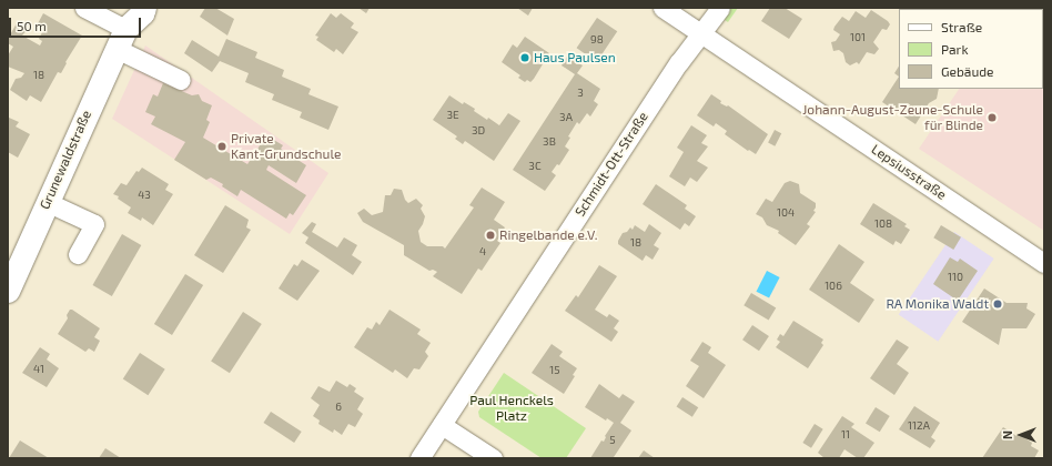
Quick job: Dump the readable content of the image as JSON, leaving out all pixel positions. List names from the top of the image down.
{
  "streets": {
    "main road": ["Grunewaldstraße"],
    "street": ["Schmidt-Ott-Straße", "Lepsiusstraße"]
  },
  "crossings": [
    ["Schmidt-Ott-Straße", "Lepsiusstraße"]
  ],
  "parks": ["Paul Henckels Platz"],
  "places": [
    "Haus Paulsen",
    "Johann-August-Zeune-Schule für Blinde",
    "Private Kant-Grundschule",
    "Ringelbande e.V.",
    "RA Monika Waldt"
  ],
  "house_numbers": [
    "101",
    "98",
    "18",
    "3",
    "3E",
    "3A",
    "3D",
    "3B",
    "3C",
    "43",
    "104",
    "108",
    "18",
    "4",
    "110",
    "106",
    "41",
    "15",
    "6",
    "112A",
    "11",
    "5"
  ],
  "legend": ["Straße", "Park", "Gebäude"],
  "scale_bar": "50 m",
  "north": "left"
}
